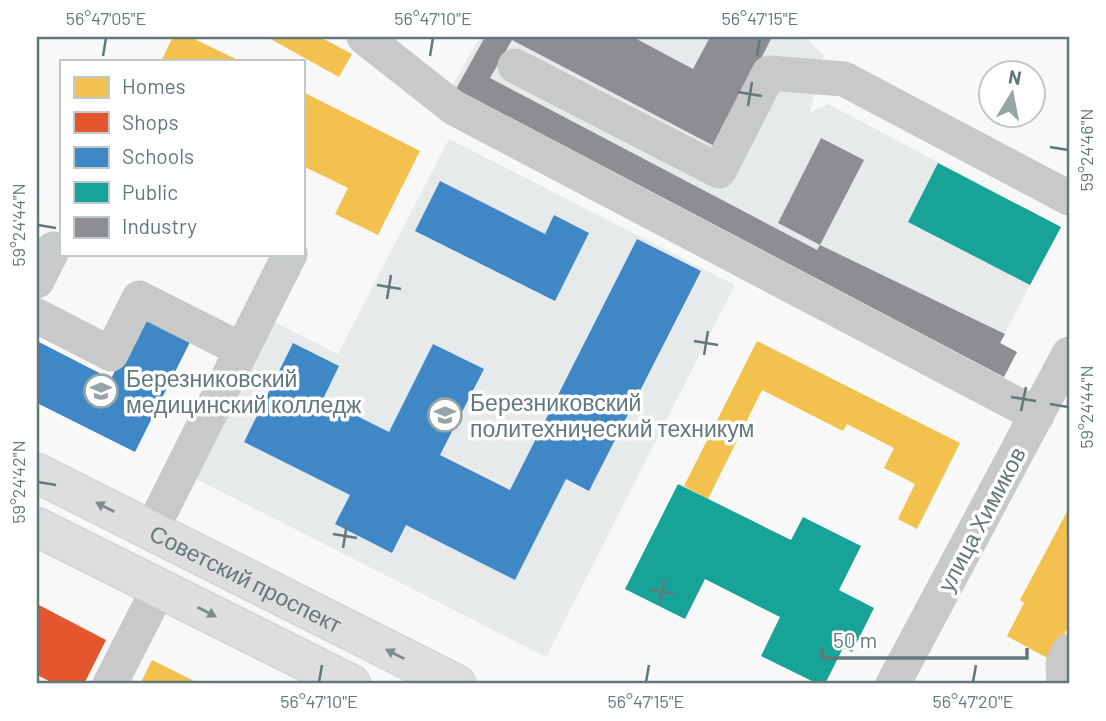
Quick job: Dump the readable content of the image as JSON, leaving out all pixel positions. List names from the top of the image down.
{
  "streets": {
    "main road": ["Советский проспект"],
    "street": ["улица Химиков"]
  },
  "places": {
    "school or university": ["Березниковский медицинский колледж", "Березниковский политехнический техникум"]
  },
  "legend": [
    "Homes",
    "Shops",
    "Schools",
    "Public",
    "Industry"
  ],
  "scale_bar": "50 m",
  "north": "top",
  "coordinates": [
    "56°47'05\"E",
    "56°47'10\"E",
    "56°47'15\"E",
    "59°24'46\"N",
    "59°24'44\"N",
    "59°24'42\"N",
    "56°47'20\"E"
  ]
}
